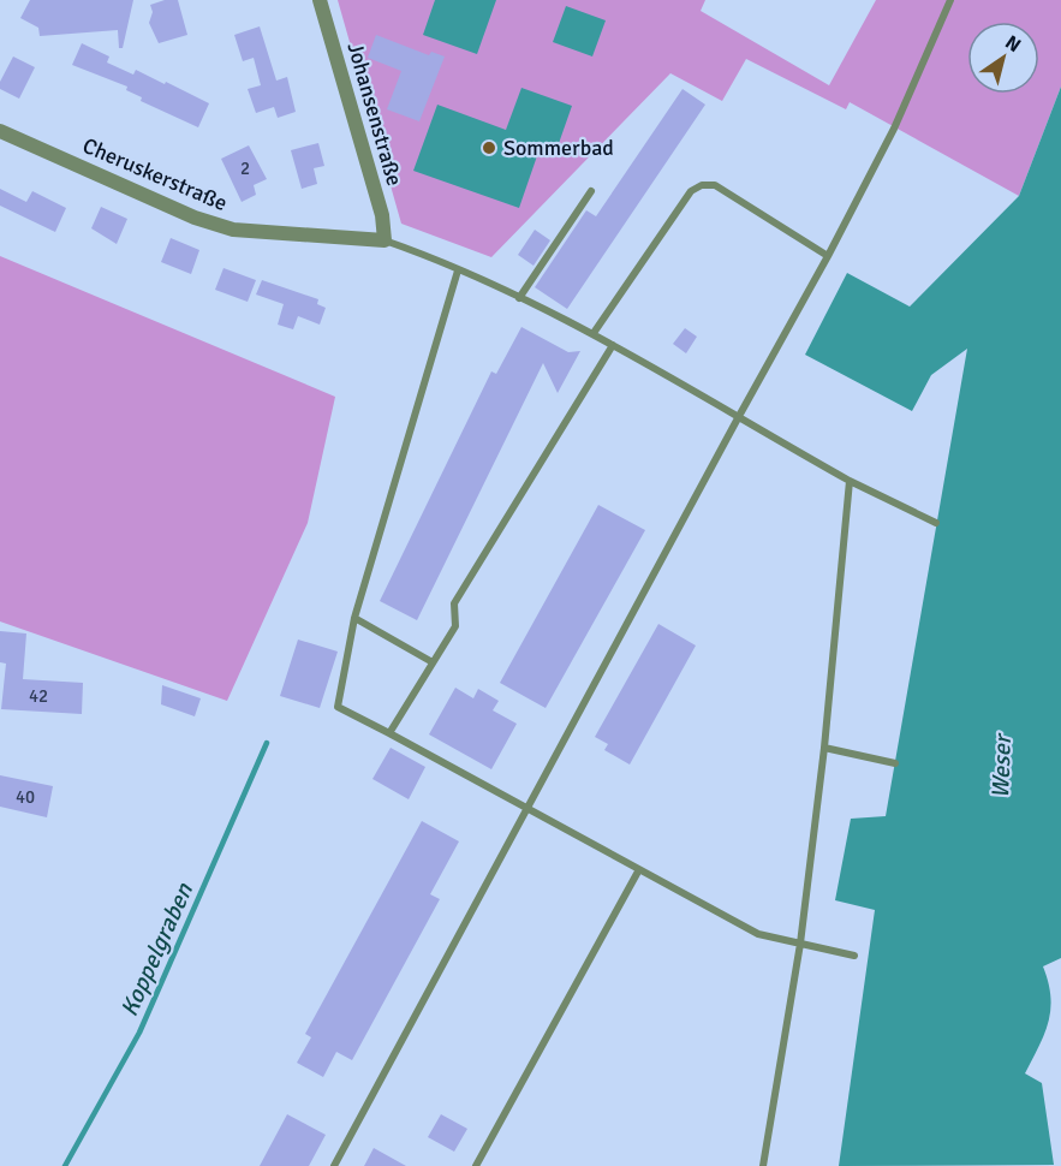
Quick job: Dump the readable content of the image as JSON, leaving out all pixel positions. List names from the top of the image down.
{
  "streets": {
    "street": ["Johansenstraße", "Cheruskerstraße"]
  },
  "crossings": [
    ["Johansenstraße", "Cheruskerstraße"]
  ],
  "water": ["Weser", "Koppelgraben"],
  "places": ["Sommerbad"],
  "house_numbers": ["2", "42", "40"],
  "north": "top right"
}
